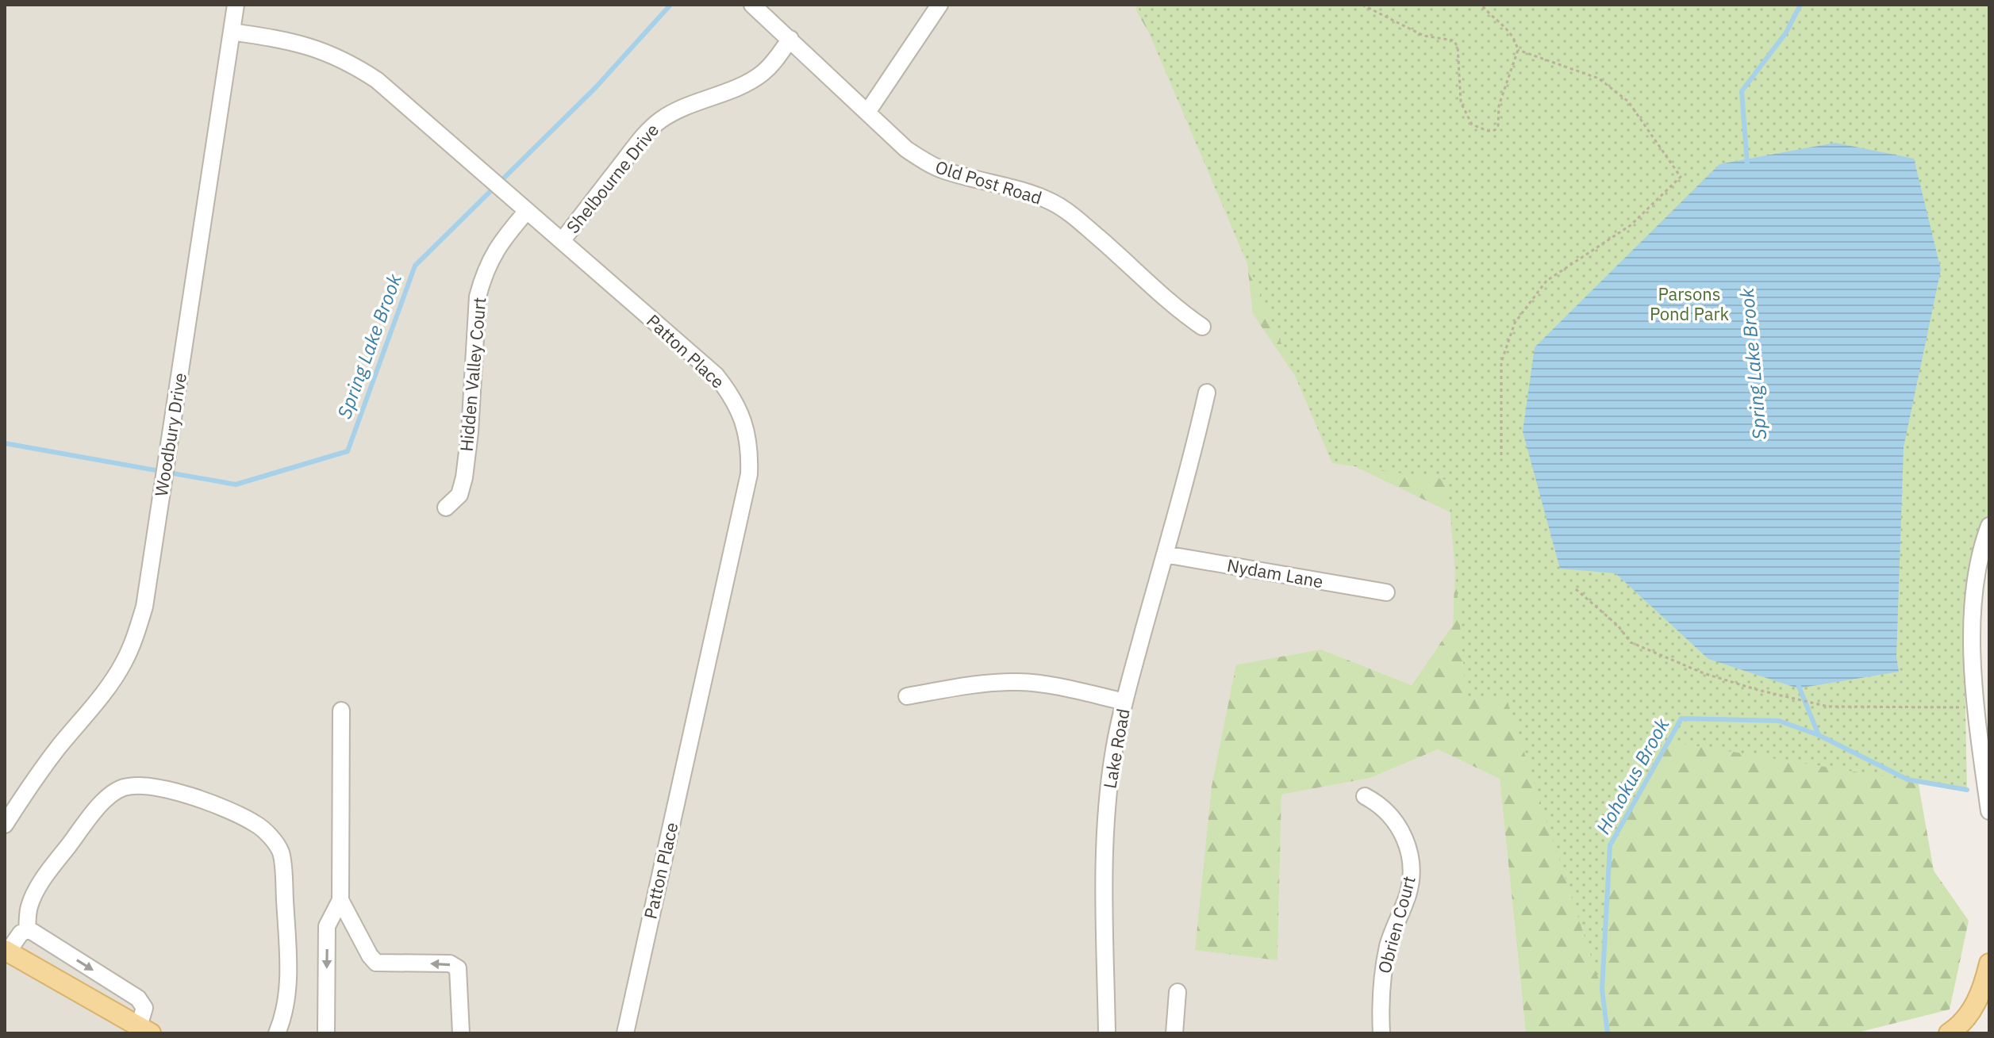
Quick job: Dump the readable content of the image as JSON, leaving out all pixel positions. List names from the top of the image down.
{
  "streets": {
    "street": [
      "Shelbourne Drive",
      "Old Post Road",
      "Patton Place",
      "Hidden Valley Court",
      "Woodbury Drive",
      "Nydam Lane",
      "Lake Road",
      "Obrien Court"
    ]
  },
  "crossings": [
    ["Shelbourne Drive", "Old Post Road"],
    ["Shelbourne Drive", "Patton Place"],
    ["Patton Place", "Hidden Valley Court"],
    ["Patton Place", "Woodbury Drive"],
    ["Nydam Lane", "Lake Road"]
  ],
  "water": ["Spring Lake Brook", "Hohokus Brook"],
  "parks": ["Parsons Pond Park"]
}
